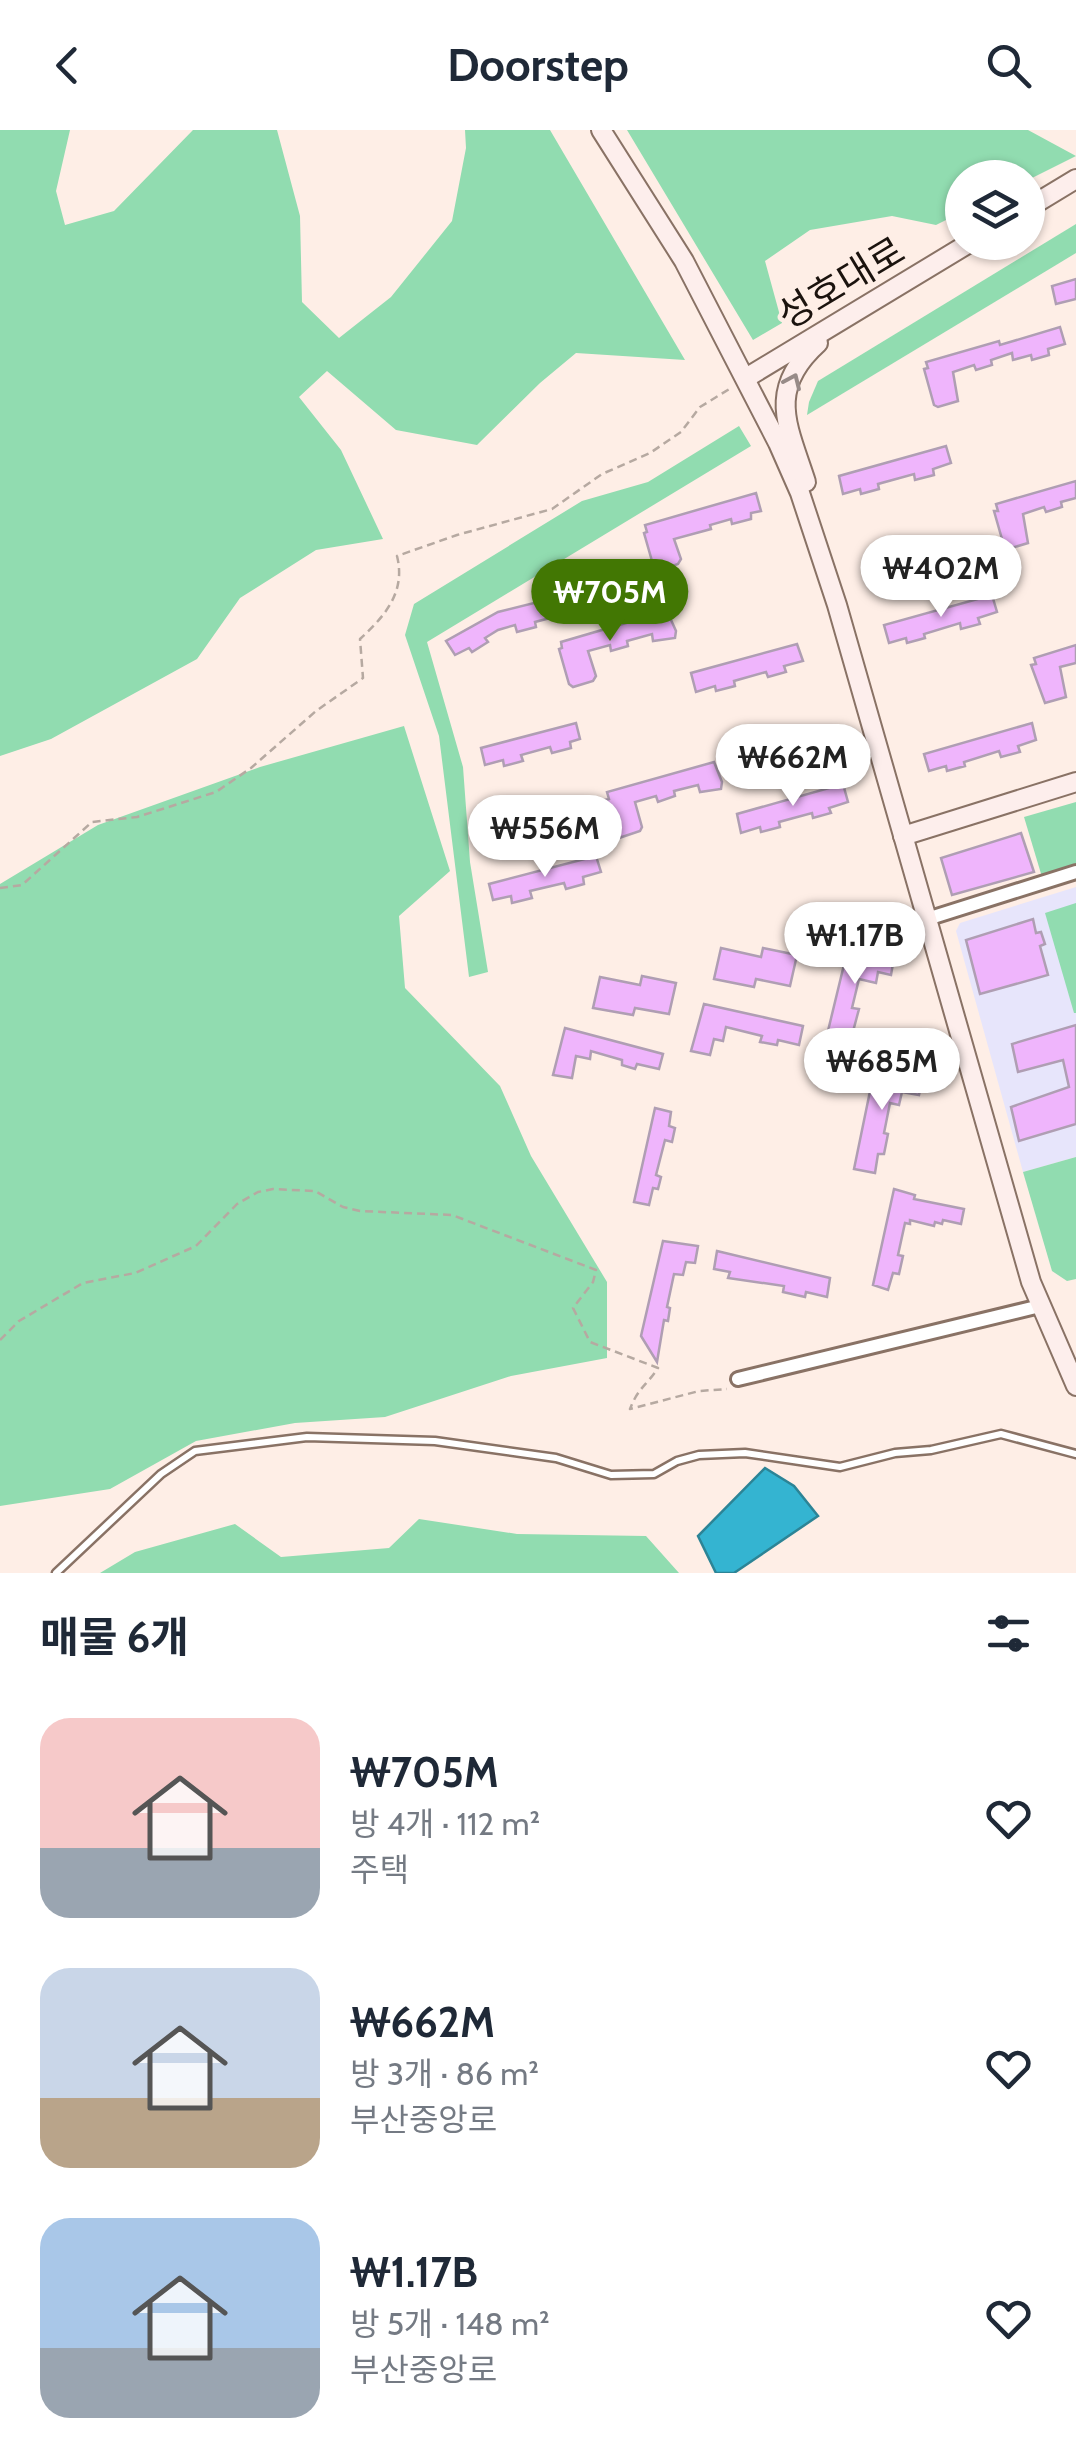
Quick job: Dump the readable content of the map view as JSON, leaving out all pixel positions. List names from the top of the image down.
{
  "streets": {
    "street": ["성호대로"]
  },
  "page": {
    "header": "Doorstep",
    "price": [
      "₩402M",
      "₩705M",
      "₩662M",
      "₩556M",
      "₩1.17B",
      "₩685M"
    ],
    "heading": "매물 6개",
    "list": [
      {
        "name": "₩705M",
        "note": "방 4개 · 112 m² · 주택"
      },
      {
        "name": "₩662M",
        "note": "방 3개 · 86 m² · 부산중앙로"
      },
      {
        "name": "₩1.17B",
        "note": "방 5개 · 148 m² · 부산중앙로"
      }
    ]
  }
}
